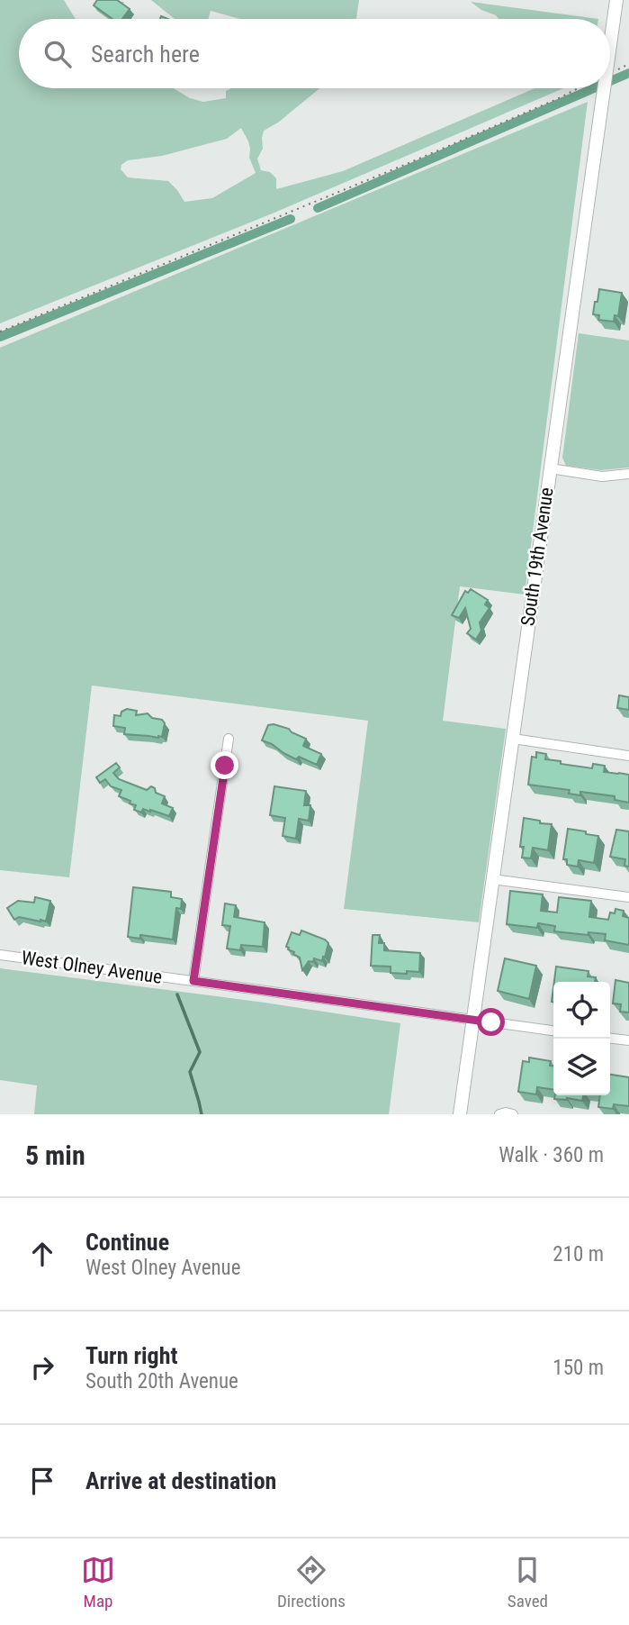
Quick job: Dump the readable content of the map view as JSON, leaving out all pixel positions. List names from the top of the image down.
{
  "streets": {
    "street": ["South 19th Avenue", "West Olney Avenue"]
  },
  "crossings": [
    ["South 19th Avenue", "West Olney Avenue"]
  ],
  "page": {
    "search": "Search here",
    "heading": ["5 min", "Walk · 360 m"],
    "list": [
      ["Continue", "West Olney Avenue", "210 m"],
      ["Turn right", "South 20th Avenue", "150 m"],
      "Arrive at destination"
    ],
    "nav": ["Map", "Directions", "Saved"]
  }
}
